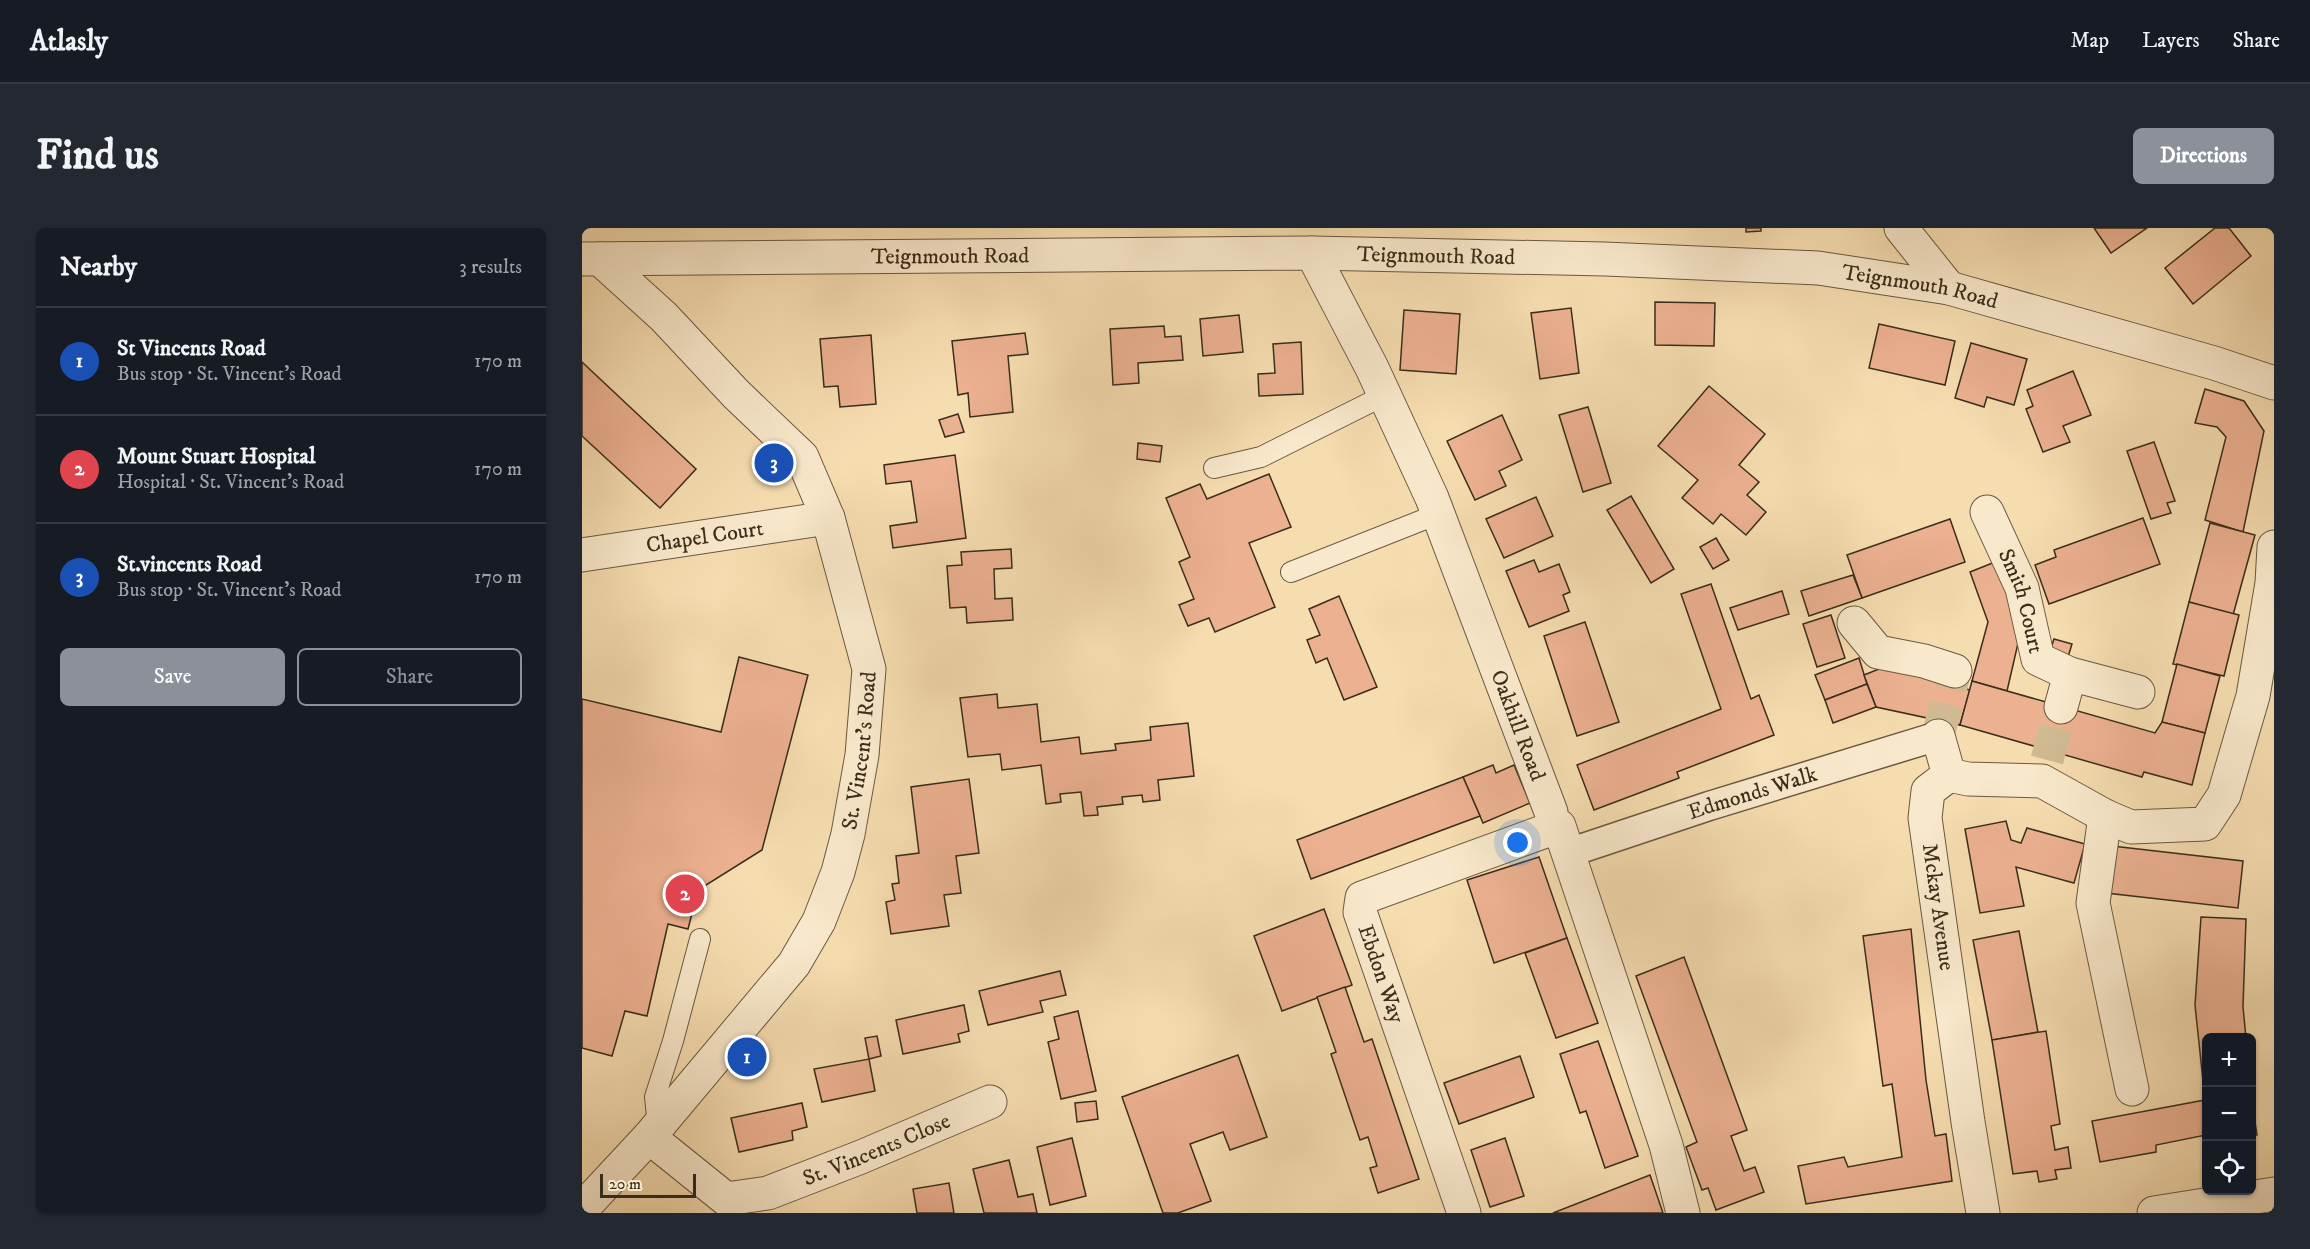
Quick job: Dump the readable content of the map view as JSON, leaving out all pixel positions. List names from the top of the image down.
{
  "streets": {
    "street": [
      "Teignmouth Road",
      "Chapel Court",
      "Smith Court",
      "Oakhill Road",
      "St. Vincent's Road",
      "Edmonds Walk",
      "Mckay Avenue",
      "Ebdon Way",
      "St. Vincents Close"
    ]
  },
  "crossings": [
    ["Teignmouth Road", "Oakhill Road"],
    ["Teignmouth Road", "St. Vincent's Road"],
    ["Chapel Court", "St. Vincent's Road"],
    ["Oakhill Road", "Edmonds Walk"],
    ["Oakhill Road", "Ebdon Way"],
    ["St. Vincent's Road", "St. Vincents Close"],
    ["Edmonds Walk", "Ebdon Way"]
  ],
  "scale_bar": "20 m",
  "page": {
    "header": "Atlasly",
    "nav": ["Map", "Layers", "Share"],
    "buttons": [
      "Directions",
      ["Save", "Share"]
    ],
    "title": "Find us",
    "heading": ["Nearby", "3 results"],
    "list": [
      {
        "mark": "1",
        "name": "St Vincents Road",
        "note": "Bus stop · St. Vincent's Road",
        "value": "170 m"
      },
      {
        "mark": "2",
        "name": "Mount Stuart Hospital",
        "note": "Hospital · St. Vincent's Road",
        "value": "170 m"
      },
      {
        "mark": "3",
        "name": "St.vincents Road",
        "note": "Bus stop · St. Vincent's Road",
        "value": "170 m"
      }
    ],
    "pins": ["3", "2", "1"],
    "map_buttons": ["+", "−"],
    "scale": "20 m"
  }
}
